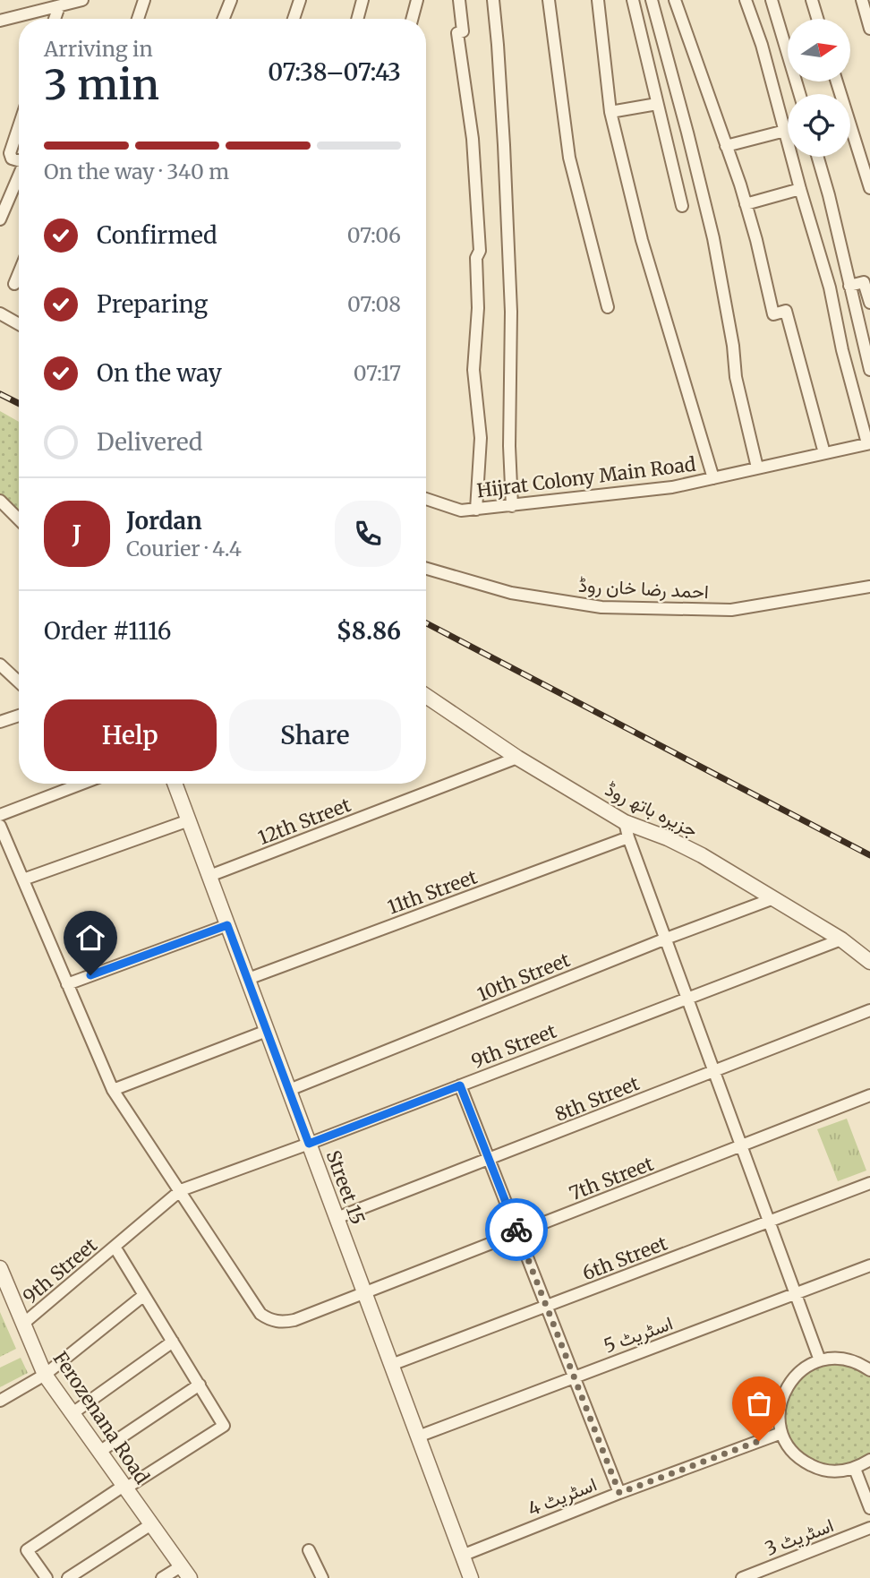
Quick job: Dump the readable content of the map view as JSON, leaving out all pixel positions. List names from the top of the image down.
{
  "streets": {
    "street": [
      "Hijrat Colony Main Road",
      "احمد رضا خان روڈ",
      "جزیرہ باتھ روڈ",
      "12th Street",
      "11th Street",
      "10th Street",
      "9th Street",
      "8th Street",
      "7th Street",
      "Street 15",
      "6th Street",
      "اسٹریٹ 5",
      "Ferozenana Road",
      "اسٹریٹ 4",
      "اسٹریٹ 3"
    ]
  },
  "crossings": [
    ["جزیرہ باتھ روڈ", "12th Street"],
    ["جزیرہ باتھ روڈ", "10th Street"],
    ["جزیرہ باتھ روڈ", "9th Street"],
    ["12th Street", "Street 15"],
    ["11th Street", "Street 15"],
    ["10th Street", "Street 15"],
    ["9th Street", "7th Street"],
    ["9th Street", "Street 15"],
    ["9th Street", "Ferozenana Road"],
    ["8th Street", "Street 15"],
    ["7th Street", "Street 15"],
    ["Street 15", "6th Street"],
    ["Street 15", "اسٹریٹ 5"],
    ["Street 15", "اسٹریٹ 4"]
  ],
  "north": "right",
  "page": {
    "heading": ["3 min", "Arriving in", "07:38–07:43"],
    "panel": [
      "Jordan",
      "Courier · 4.4",
      "Order #1116",
      "$8.86"
    ],
    "bar": "On the way · 340 m",
    "list": [
      ["Confirmed", "07:06"],
      ["Preparing", "07:08"],
      ["On the way", "07:17"],
      "Delivered"
    ],
    "round": "J",
    "buttons": ["Help", "Share"]
  }
}
